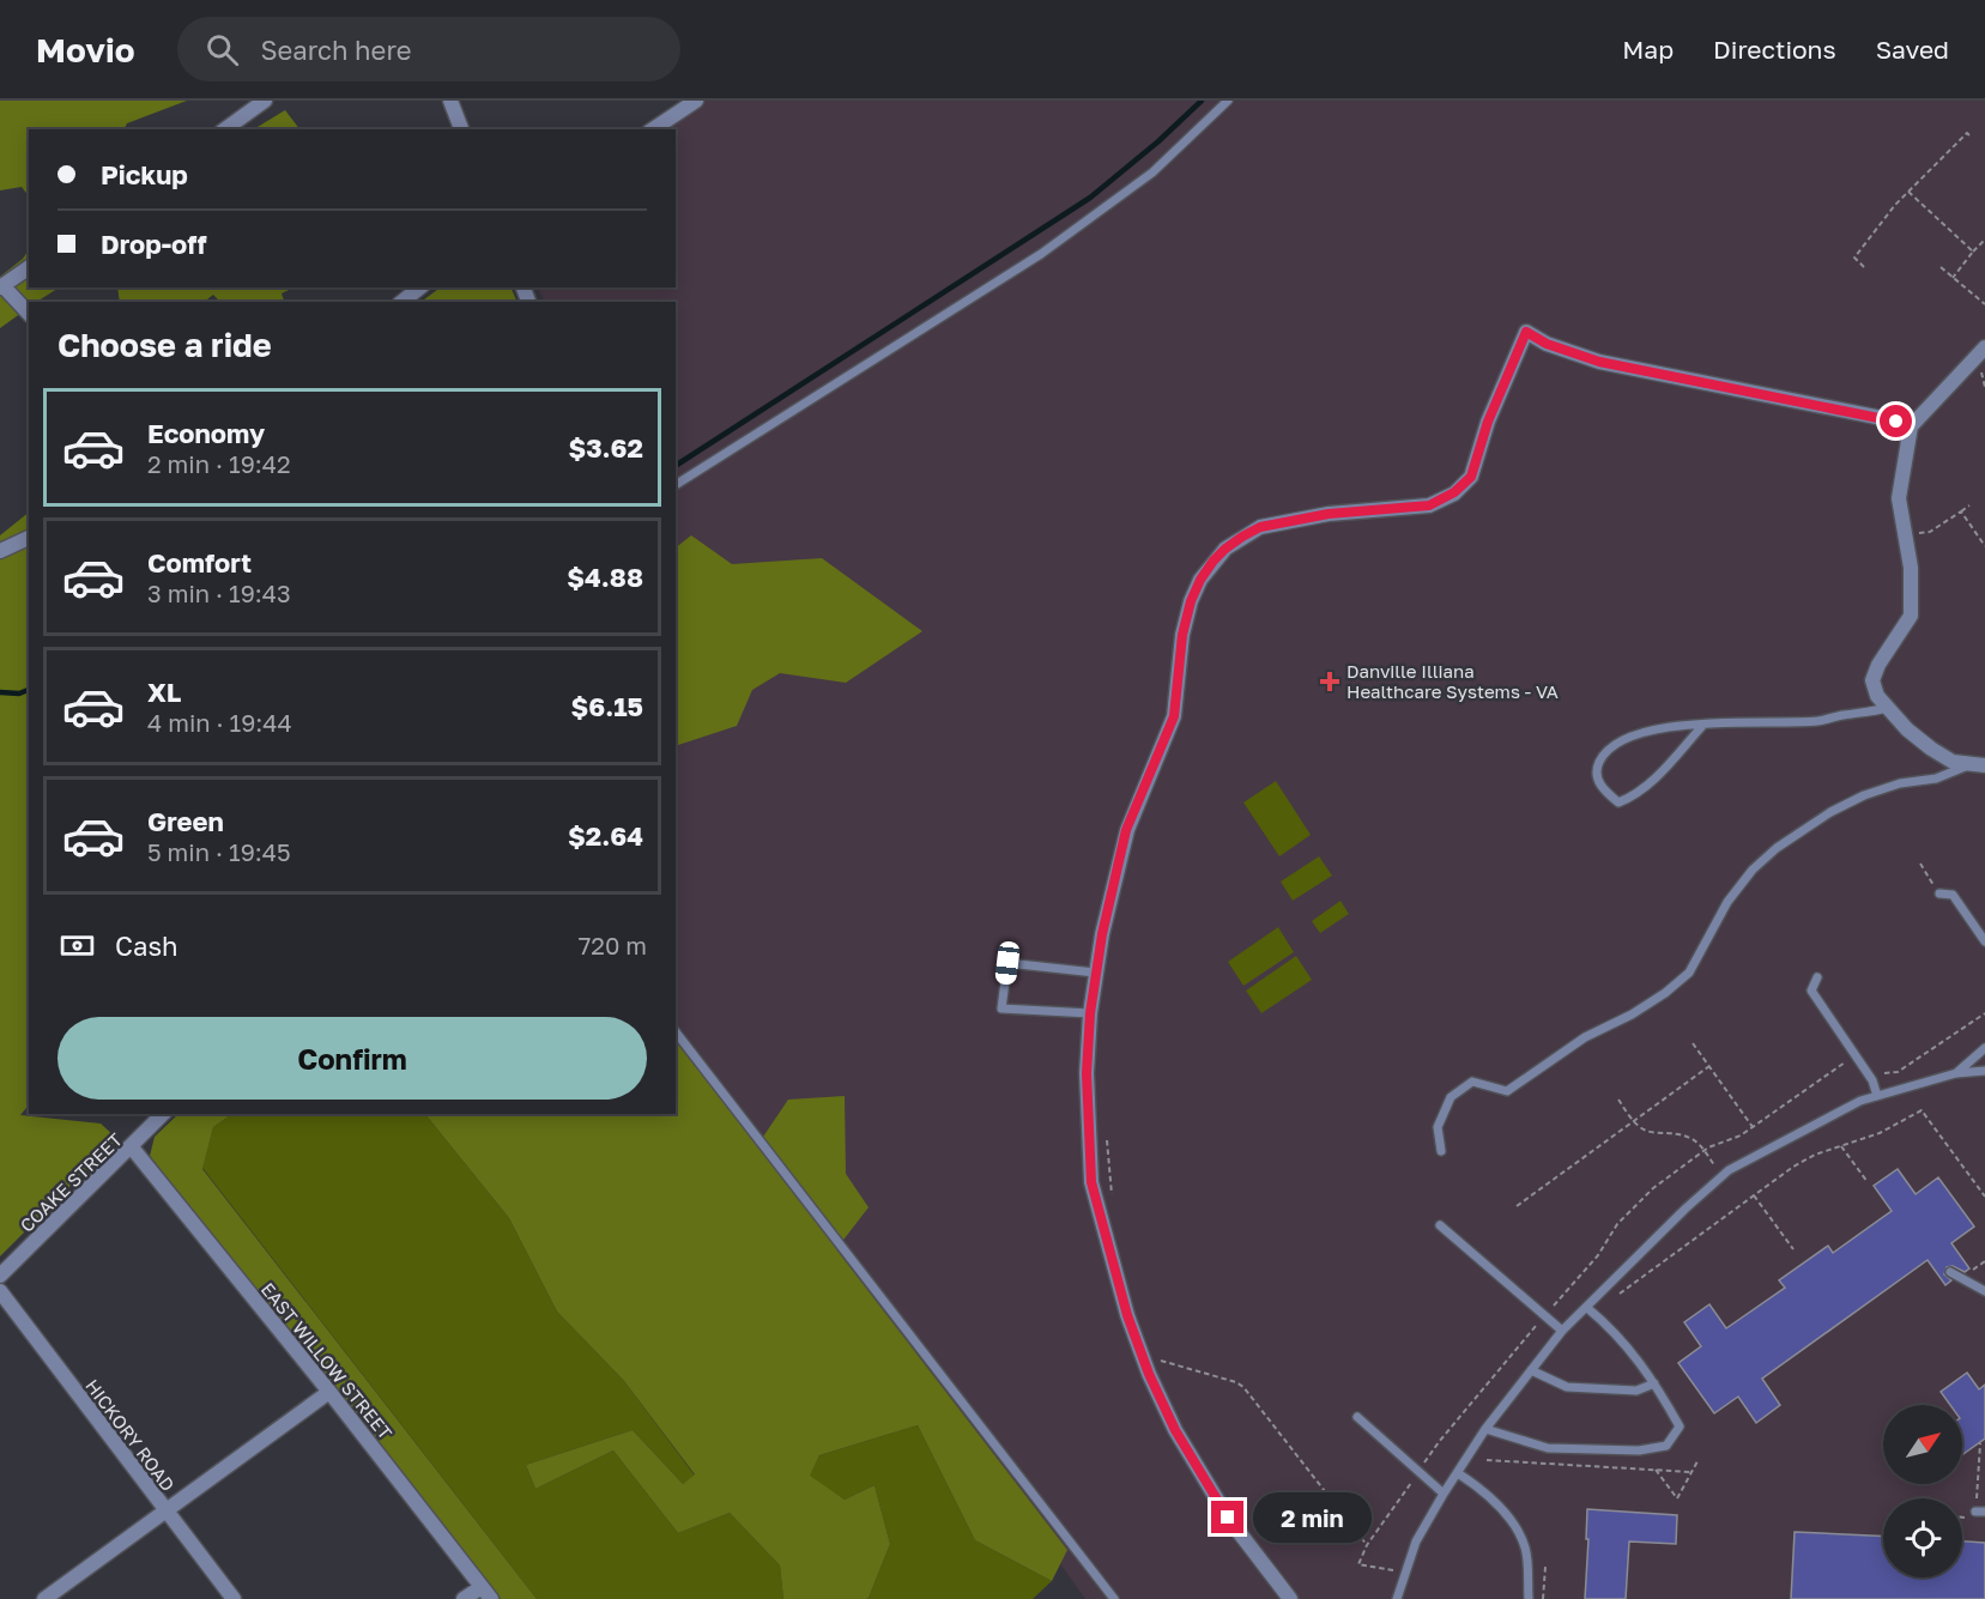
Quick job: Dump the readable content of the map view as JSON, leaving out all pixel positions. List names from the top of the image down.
{
  "streets": {
    "street": ["COAKE STREET", "EAST WILLOW STREET", "HICKORY ROAD"]
  },
  "crossings": [
    ["COAKE STREET", "EAST WILLOW STREET"]
  ],
  "places": {
    "health": ["Danville Illiana Healthcare Systems - VA"]
  },
  "north": "top right",
  "page": {
    "header": "Movio",
    "search": "Search here",
    "nav": ["Map", "Directions", "Saved"],
    "banner": ["Pickup", "Drop-off"],
    "heading": "Choose a ride",
    "list": [
      {
        "name": "Economy",
        "note": "2 min · 19:42",
        "value": "$3.62"
      },
      {
        "name": "Comfort",
        "note": "3 min · 19:43",
        "value": "$4.88"
      },
      {
        "name": "XL",
        "note": "4 min · 19:44",
        "value": "$6.15"
      },
      {
        "name": "Green",
        "note": "5 min · 19:45",
        "value": "$2.64"
      }
    ],
    "pay": ["Cash", "720 m"],
    "buttons": "Confirm",
    "bubble": "2 min"
  }
}
